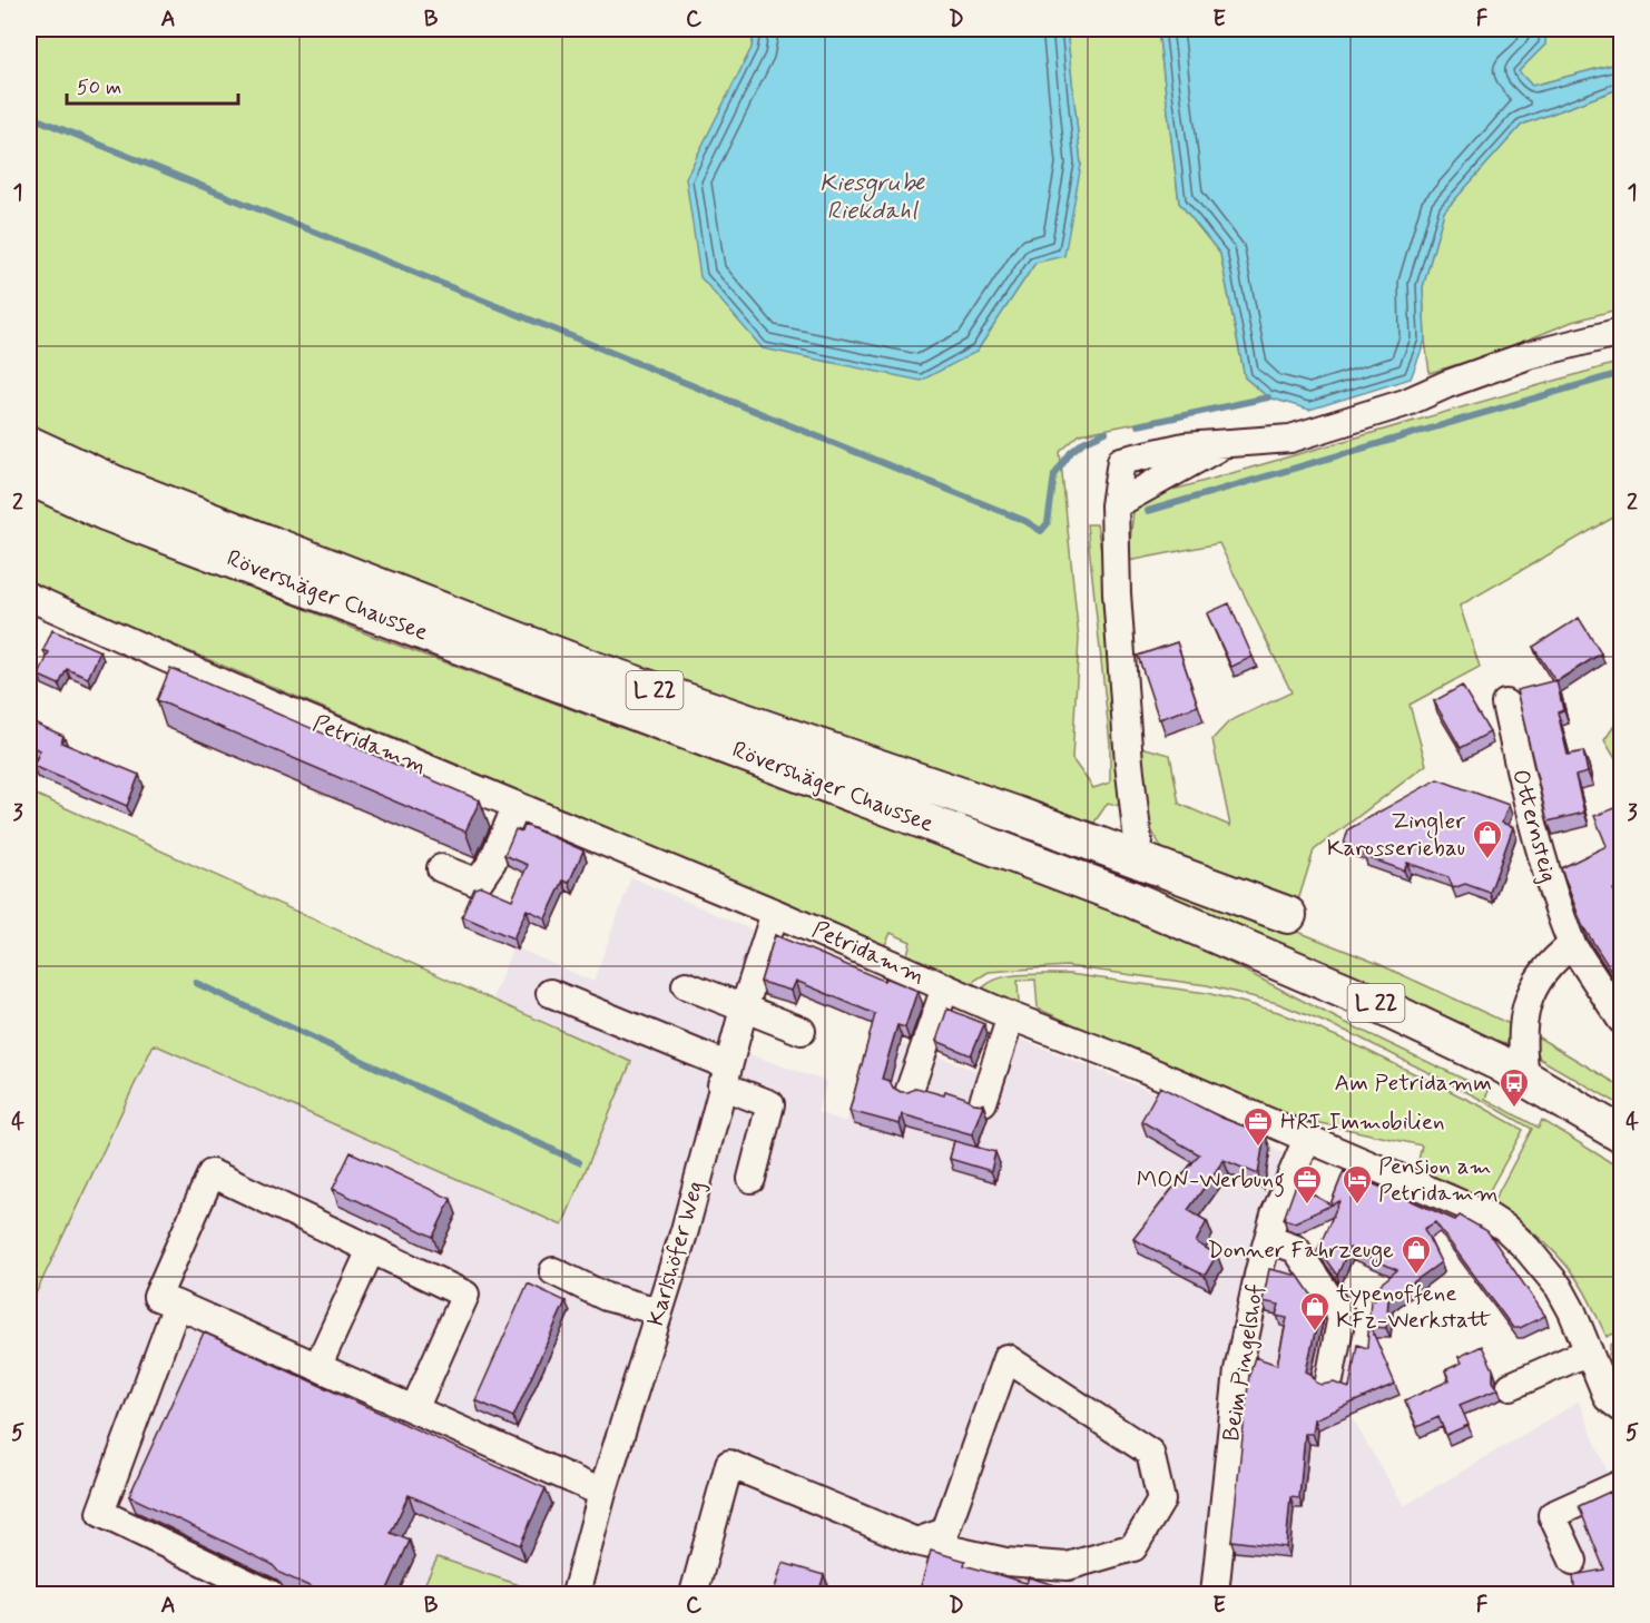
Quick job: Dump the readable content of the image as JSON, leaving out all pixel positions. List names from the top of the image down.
{
  "streets": {
    "main road": ["Rövershäger Chaussee", "L 22"],
    "street": [
      "Petridamm",
      "Otternsteig",
      "Karlshöfer Weg",
      "Beim Pingelshof"
    ]
  },
  "crossings": [
    ["Petridamm", "Karlshöfer Weg"],
    ["Petridamm", "Beim Pingelshof"]
  ],
  "water": ["Kiesgrube Riekdahl"],
  "places": {
    "shop": ["Zingler Karosseriebau", "Donner Fahrzeuge", "typenoffene KFz-Werkstatt"],
    "bus stop": ["Am Petridamm"],
    "office": ["HRI Immobilien", "MON-Werbung"],
    "hotel": ["Pension am Petridamm"]
  },
  "scale_bar": "50 m",
  "grid": {
    "columns": [
      "A",
      "B",
      "C",
      "D",
      "E",
      "F"
    ],
    "rows": [
      "1",
      "2",
      "3",
      "4",
      "5"
    ]
  }
}
